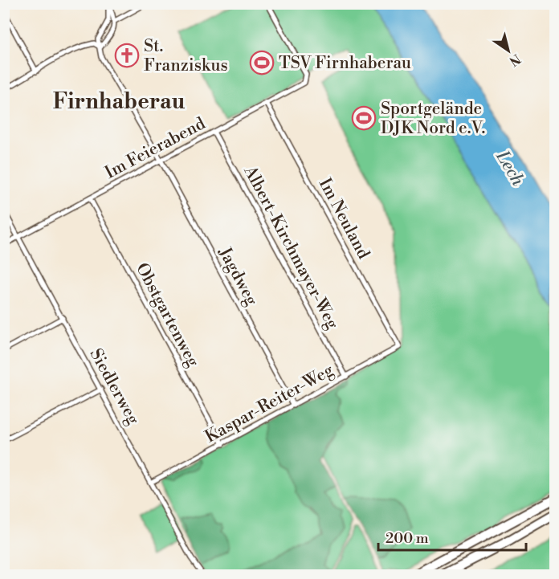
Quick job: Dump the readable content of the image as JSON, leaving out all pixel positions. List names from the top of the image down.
{
  "streets": {
    "street": [
      "Im Feierabend",
      "Im Neuland",
      "Albert-Kirchmayer-Weg",
      "Jagdweg",
      "Obstgartenweg",
      "Siedlerweg",
      "Kaspar-Reiter-Weg"
    ]
  },
  "crossings": [
    ["Im Feierabend", "Im Neuland"],
    ["Im Feierabend", "Albert-Kirchmayer-Weg"],
    ["Im Feierabend", "Jagdweg"],
    ["Im Feierabend", "Obstgartenweg"],
    ["Im Feierabend", "Siedlerweg"],
    ["Im Neuland", "Kaspar-Reiter-Weg"],
    ["Albert-Kirchmayer-Weg", "Kaspar-Reiter-Weg"],
    ["Jagdweg", "Kaspar-Reiter-Weg"],
    ["Obstgartenweg", "Kaspar-Reiter-Weg"],
    ["Siedlerweg", "Kaspar-Reiter-Weg"]
  ],
  "districts": ["Firnhaberau"],
  "water": ["Lech"],
  "places": {
    "church": ["St. Franziskus"],
    "sports": ["TSV Firnhaberau", "Sportgelände DJK Nord e.V."]
  },
  "scale_bar": "200 m",
  "north": "bottom right"
}
